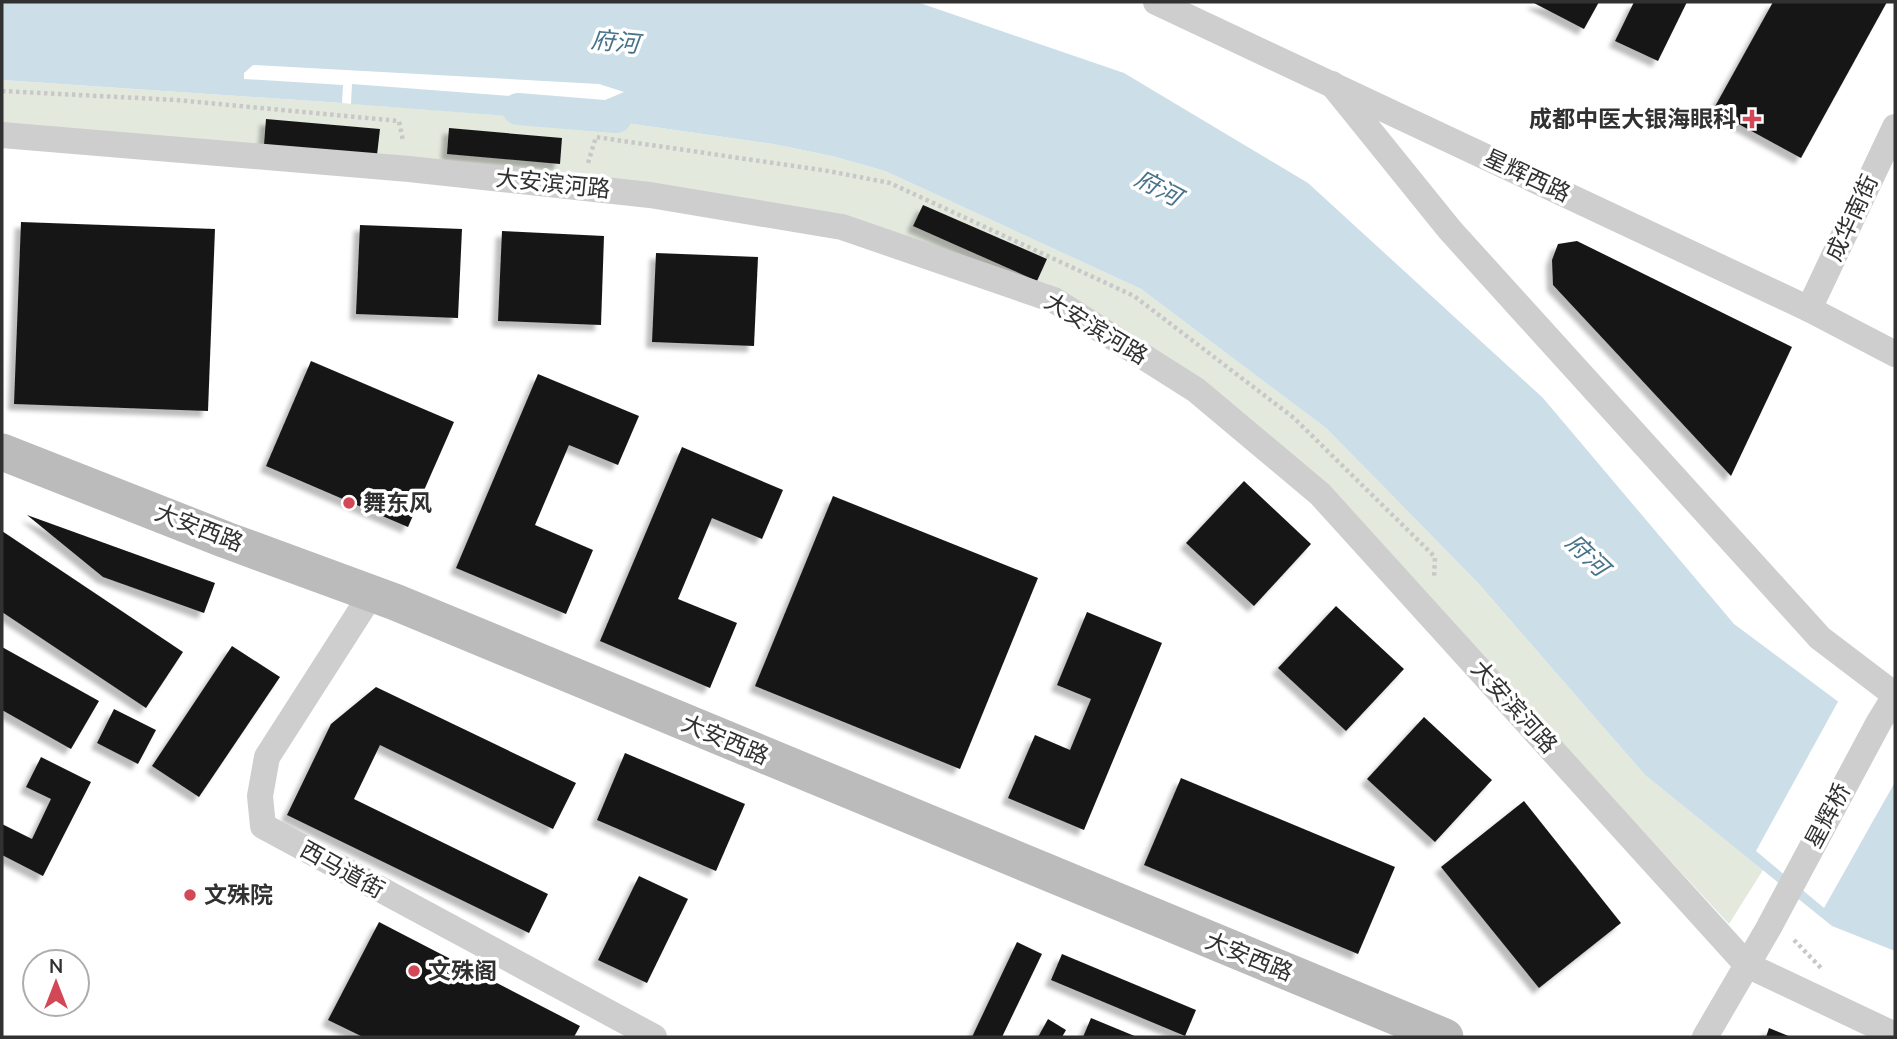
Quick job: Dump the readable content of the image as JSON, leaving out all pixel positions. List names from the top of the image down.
{
  "streets": {
    "street": [
      "星辉西路",
      "大安滨河路",
      "成华南街",
      "大安西路",
      "星辉桥",
      "西马道街"
    ]
  },
  "crossings": [
    ["星辉西路", "成华南街"],
    ["大安滨河路", "星辉桥"],
    ["大安西路", "西马道街"]
  ],
  "water": ["府河"],
  "places": {
    "health": ["成都中医大银海眼科"],
    "other": ["舞东风", "文殊院", "文殊阁"]
  },
  "north": "top"
}
